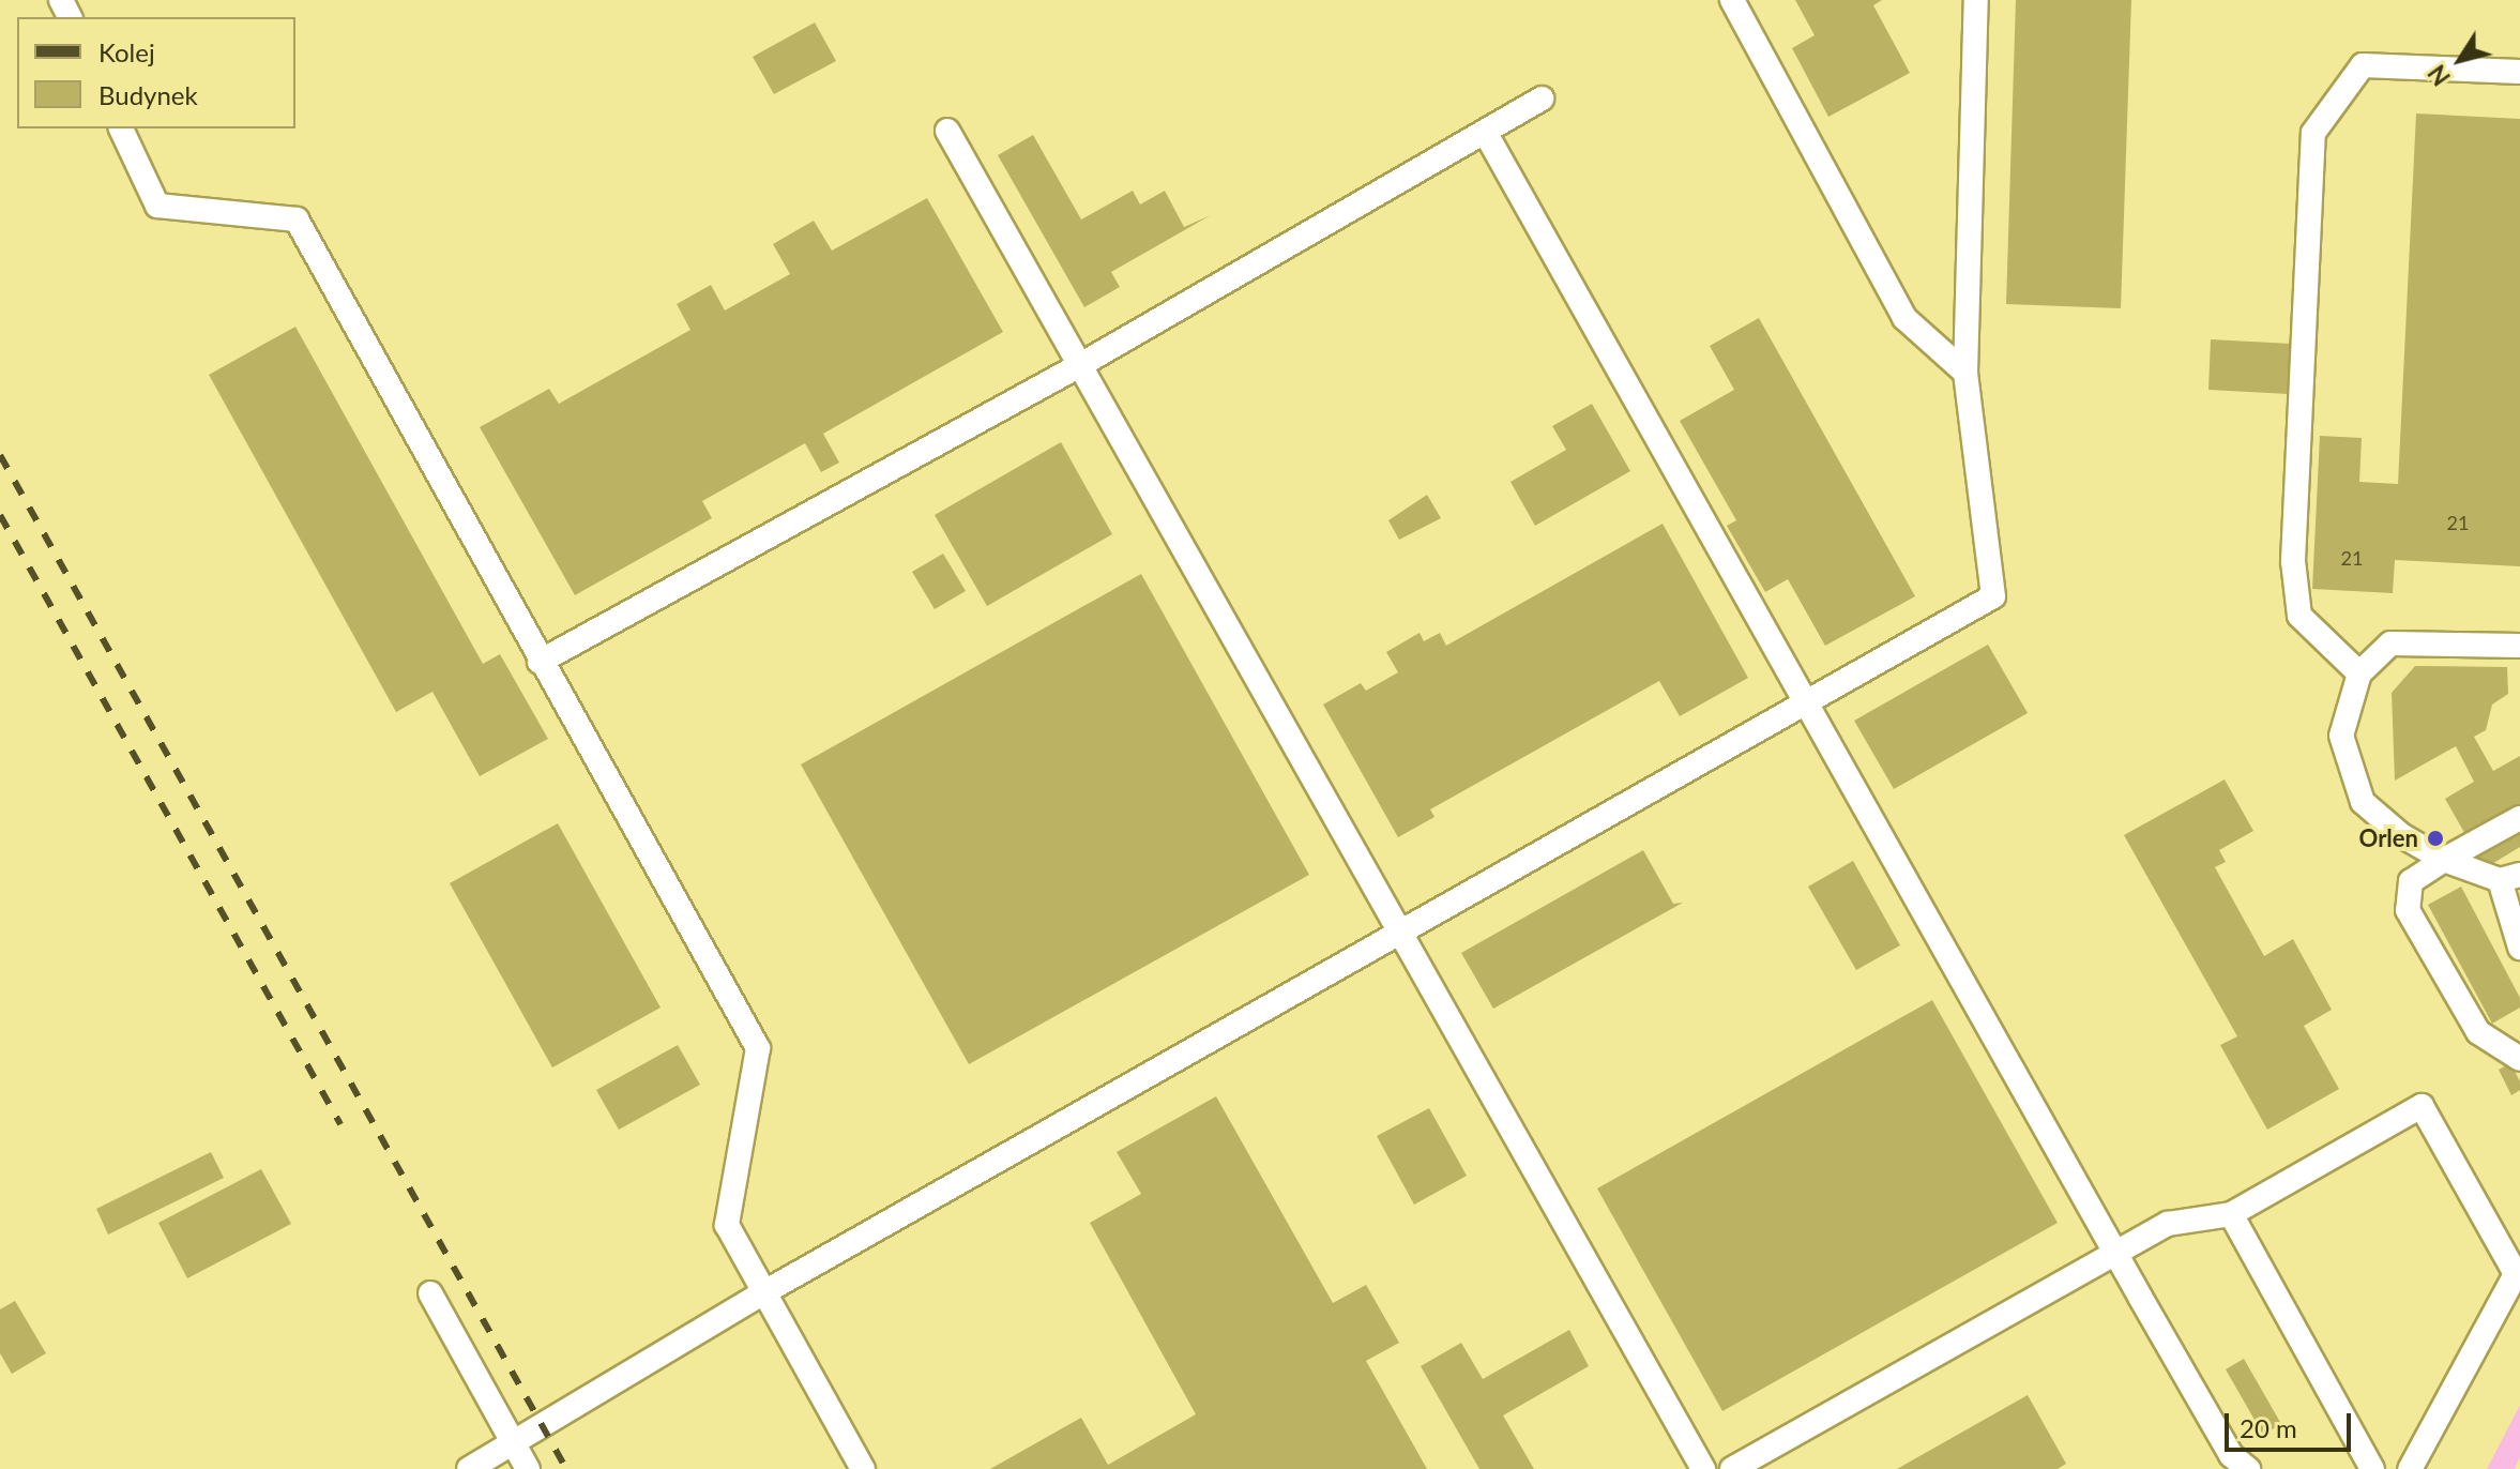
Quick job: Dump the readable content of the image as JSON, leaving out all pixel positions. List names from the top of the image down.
{
  "places": ["Orlen"],
  "house_numbers": ["21", "21"],
  "legend": ["Kolej", "Budynek"],
  "scale_bar": "20 m",
  "north": "bottom left"
}
